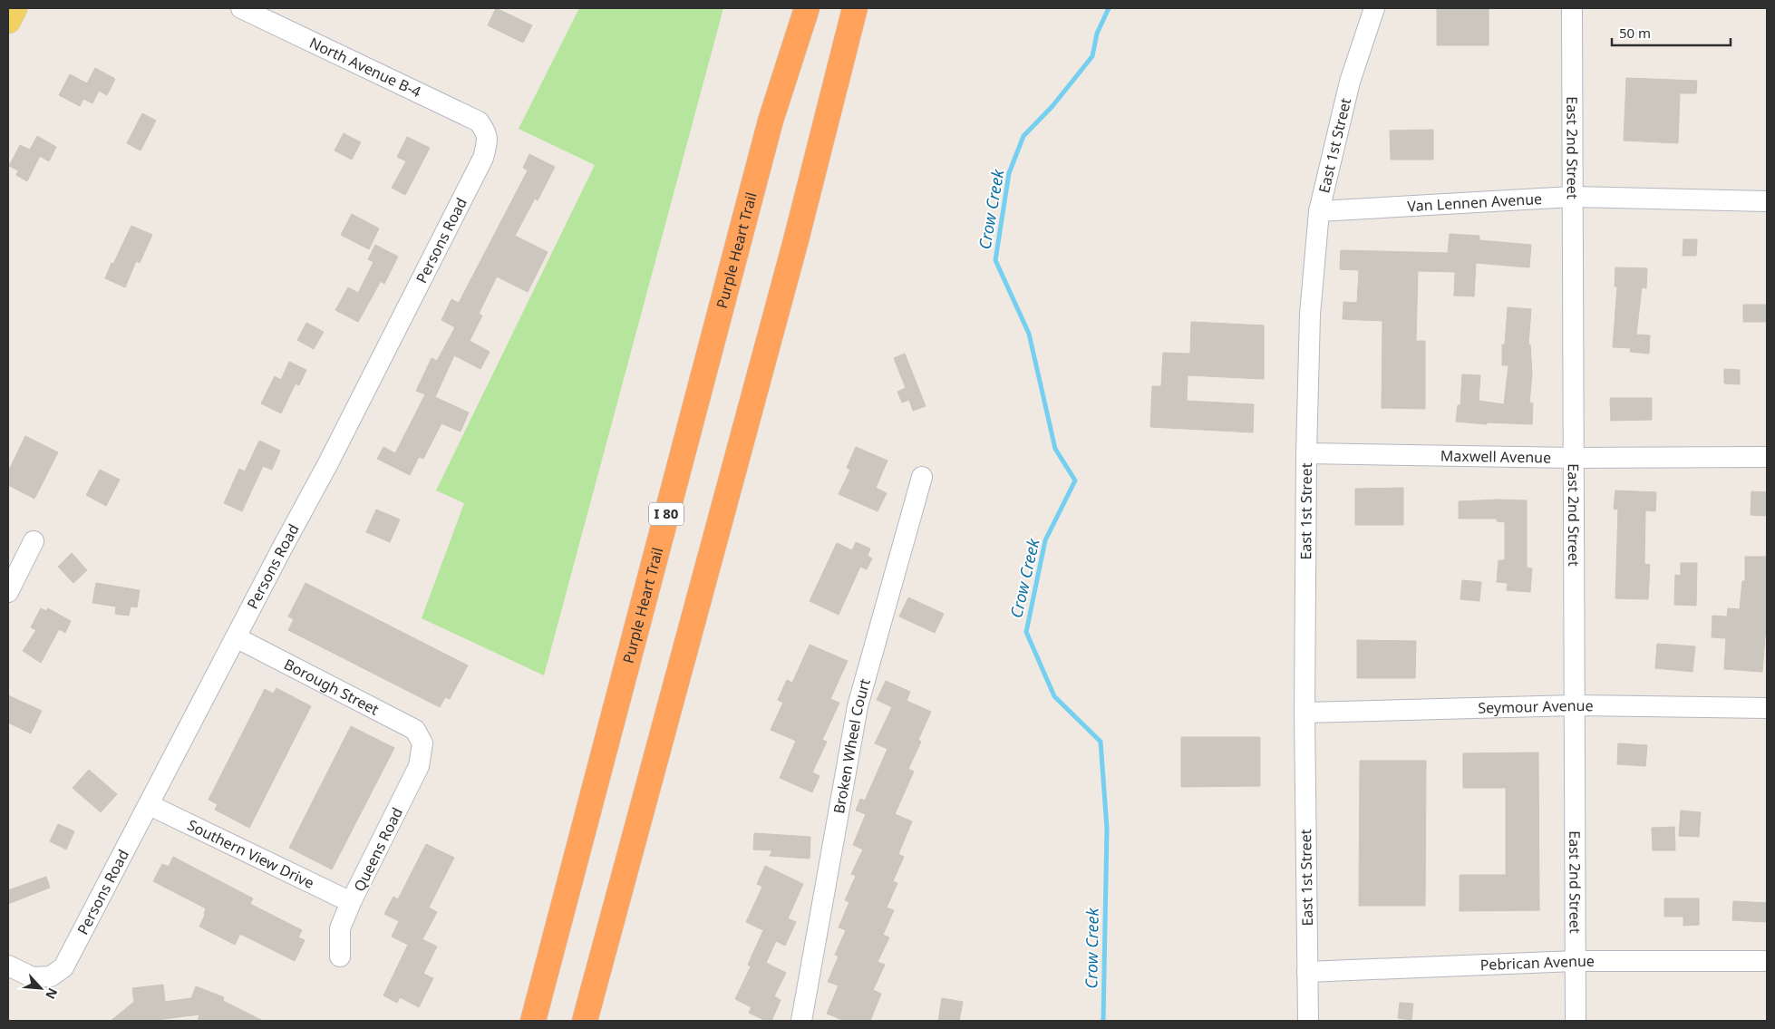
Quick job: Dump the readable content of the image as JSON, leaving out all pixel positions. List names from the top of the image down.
{
  "streets": {
    "highway": ["Purple Heart Trail", "I 80"],
    "street": [
      "North Avenue B-4",
      "East 1st Street",
      "East 2nd Street",
      "Van Lennen Avenue",
      "Persons Road",
      "Maxwell Avenue",
      "Borough Street",
      "Seymour Avenue",
      "Broken Wheel Court",
      "Queens Road",
      "Southern View Drive",
      "Pebrican Avenue"
    ]
  },
  "crossings": [
    ["North Avenue B-4", "Persons Road"],
    ["East 1st Street", "Van Lennen Avenue"],
    ["East 1st Street", "Maxwell Avenue"],
    ["East 1st Street", "Seymour Avenue"],
    ["East 1st Street", "Pebrican Avenue"],
    ["East 2nd Street", "Van Lennen Avenue"],
    ["East 2nd Street", "Maxwell Avenue"],
    ["East 2nd Street", "Seymour Avenue"],
    ["East 2nd Street", "Pebrican Avenue"],
    ["Persons Road", "Borough Street"],
    ["Persons Road", "Southern View Drive"],
    ["Borough Street", "Queens Road"],
    ["Queens Road", "Southern View Drive"]
  ],
  "water": ["Crow Creek"],
  "scale_bar": "50 m",
  "north": "bottom right"
}
